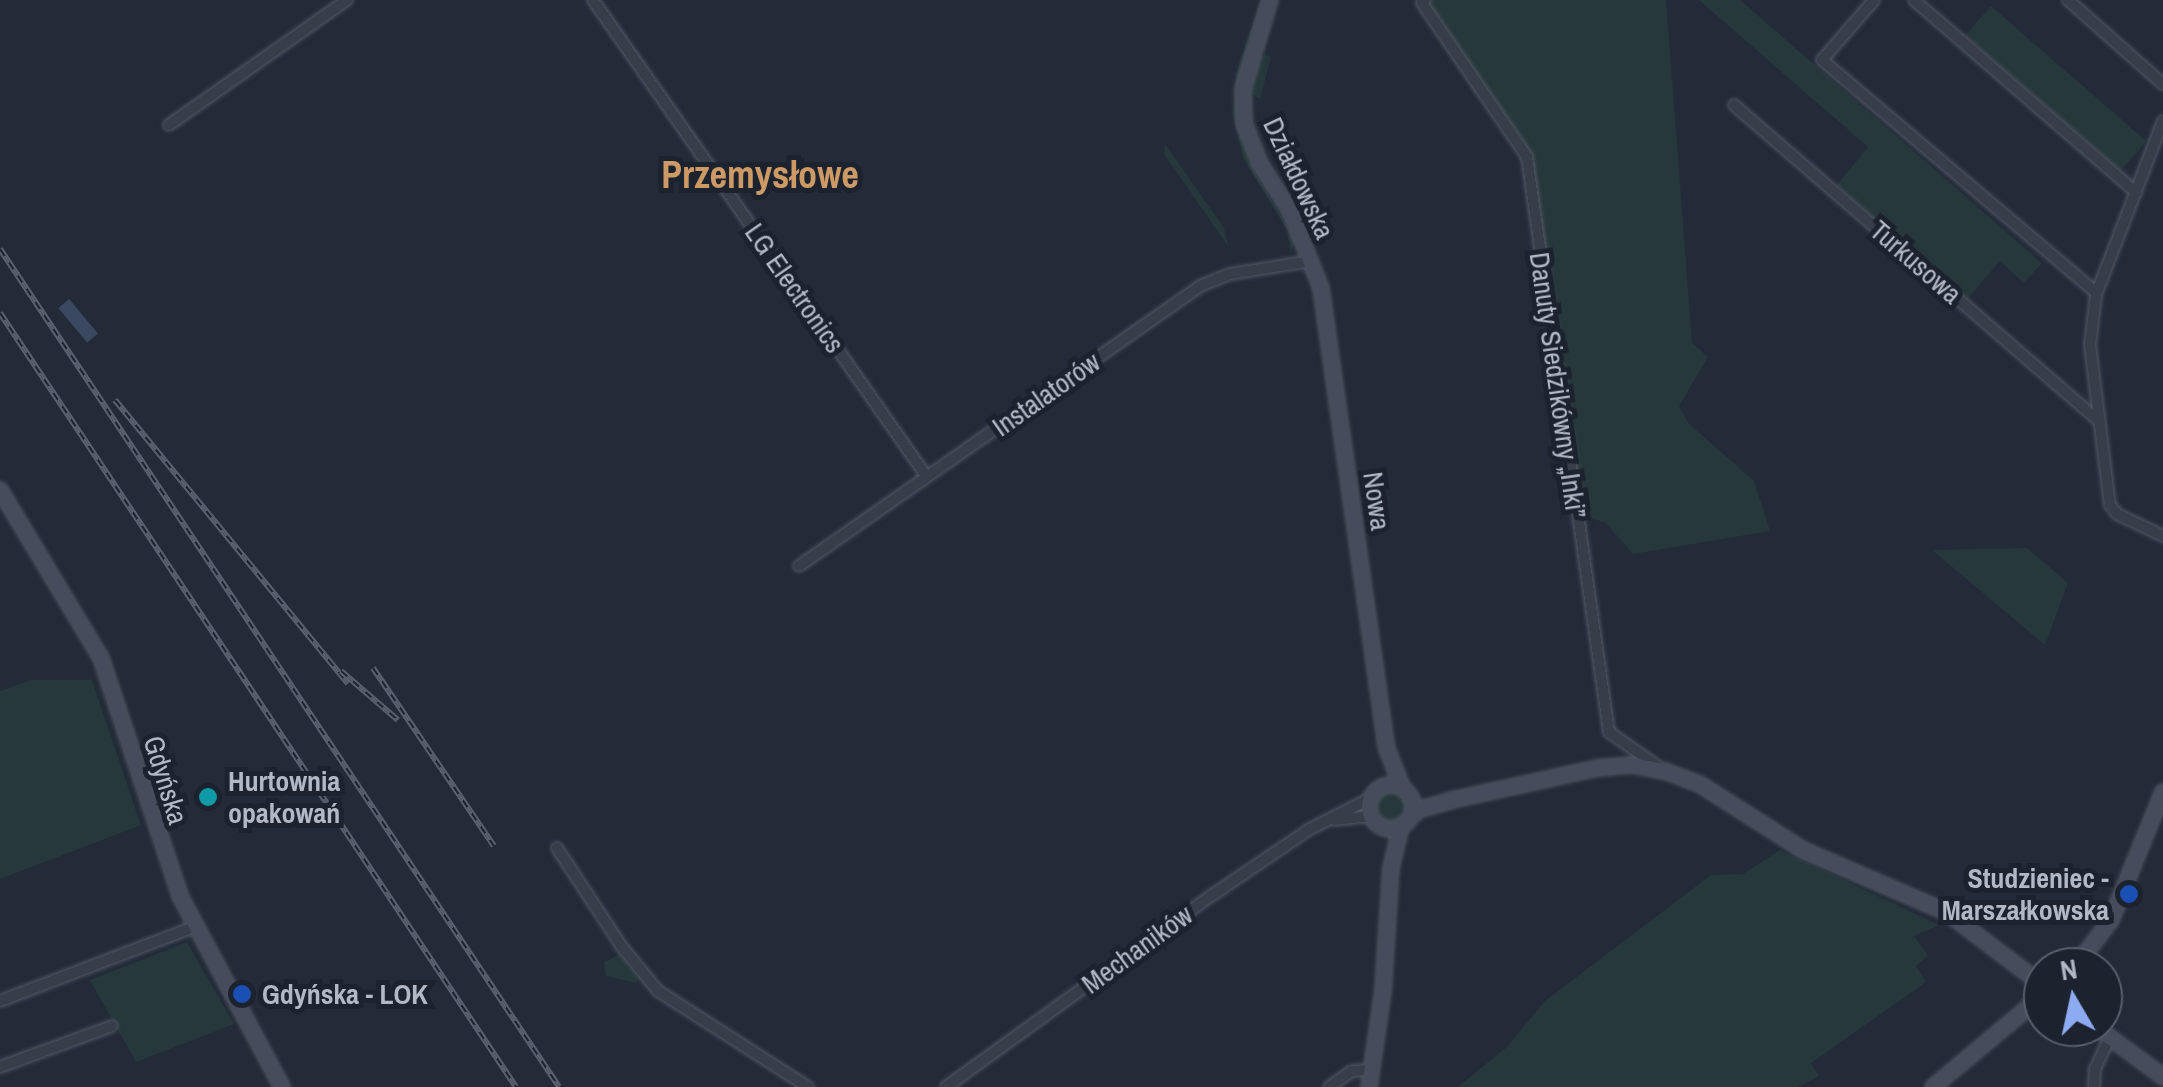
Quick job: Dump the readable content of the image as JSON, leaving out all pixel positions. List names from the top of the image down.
{
  "streets": {
    "street": [
      "Działdowska",
      "Turkusowa",
      "LG Electronics",
      "Danuty Siedzikówny „Inki”",
      "Instalatorów",
      "Nowa",
      "Gdyńska",
      "Mechaników"
    ]
  },
  "crossings": [
    ["Działdowska", "Instalatorów"],
    ["Działdowska", "Nowa"],
    ["LG Electronics", "Instalatorów"],
    ["Instalatorów", "Nowa"],
    ["Nowa", "Mechaników"]
  ],
  "districts": ["Przemysłowe"],
  "places": ["Hurtownia opakowań", "Studzieniec - Marszałkowska", "Gdyńska - LOK"],
  "north": "top"
}
